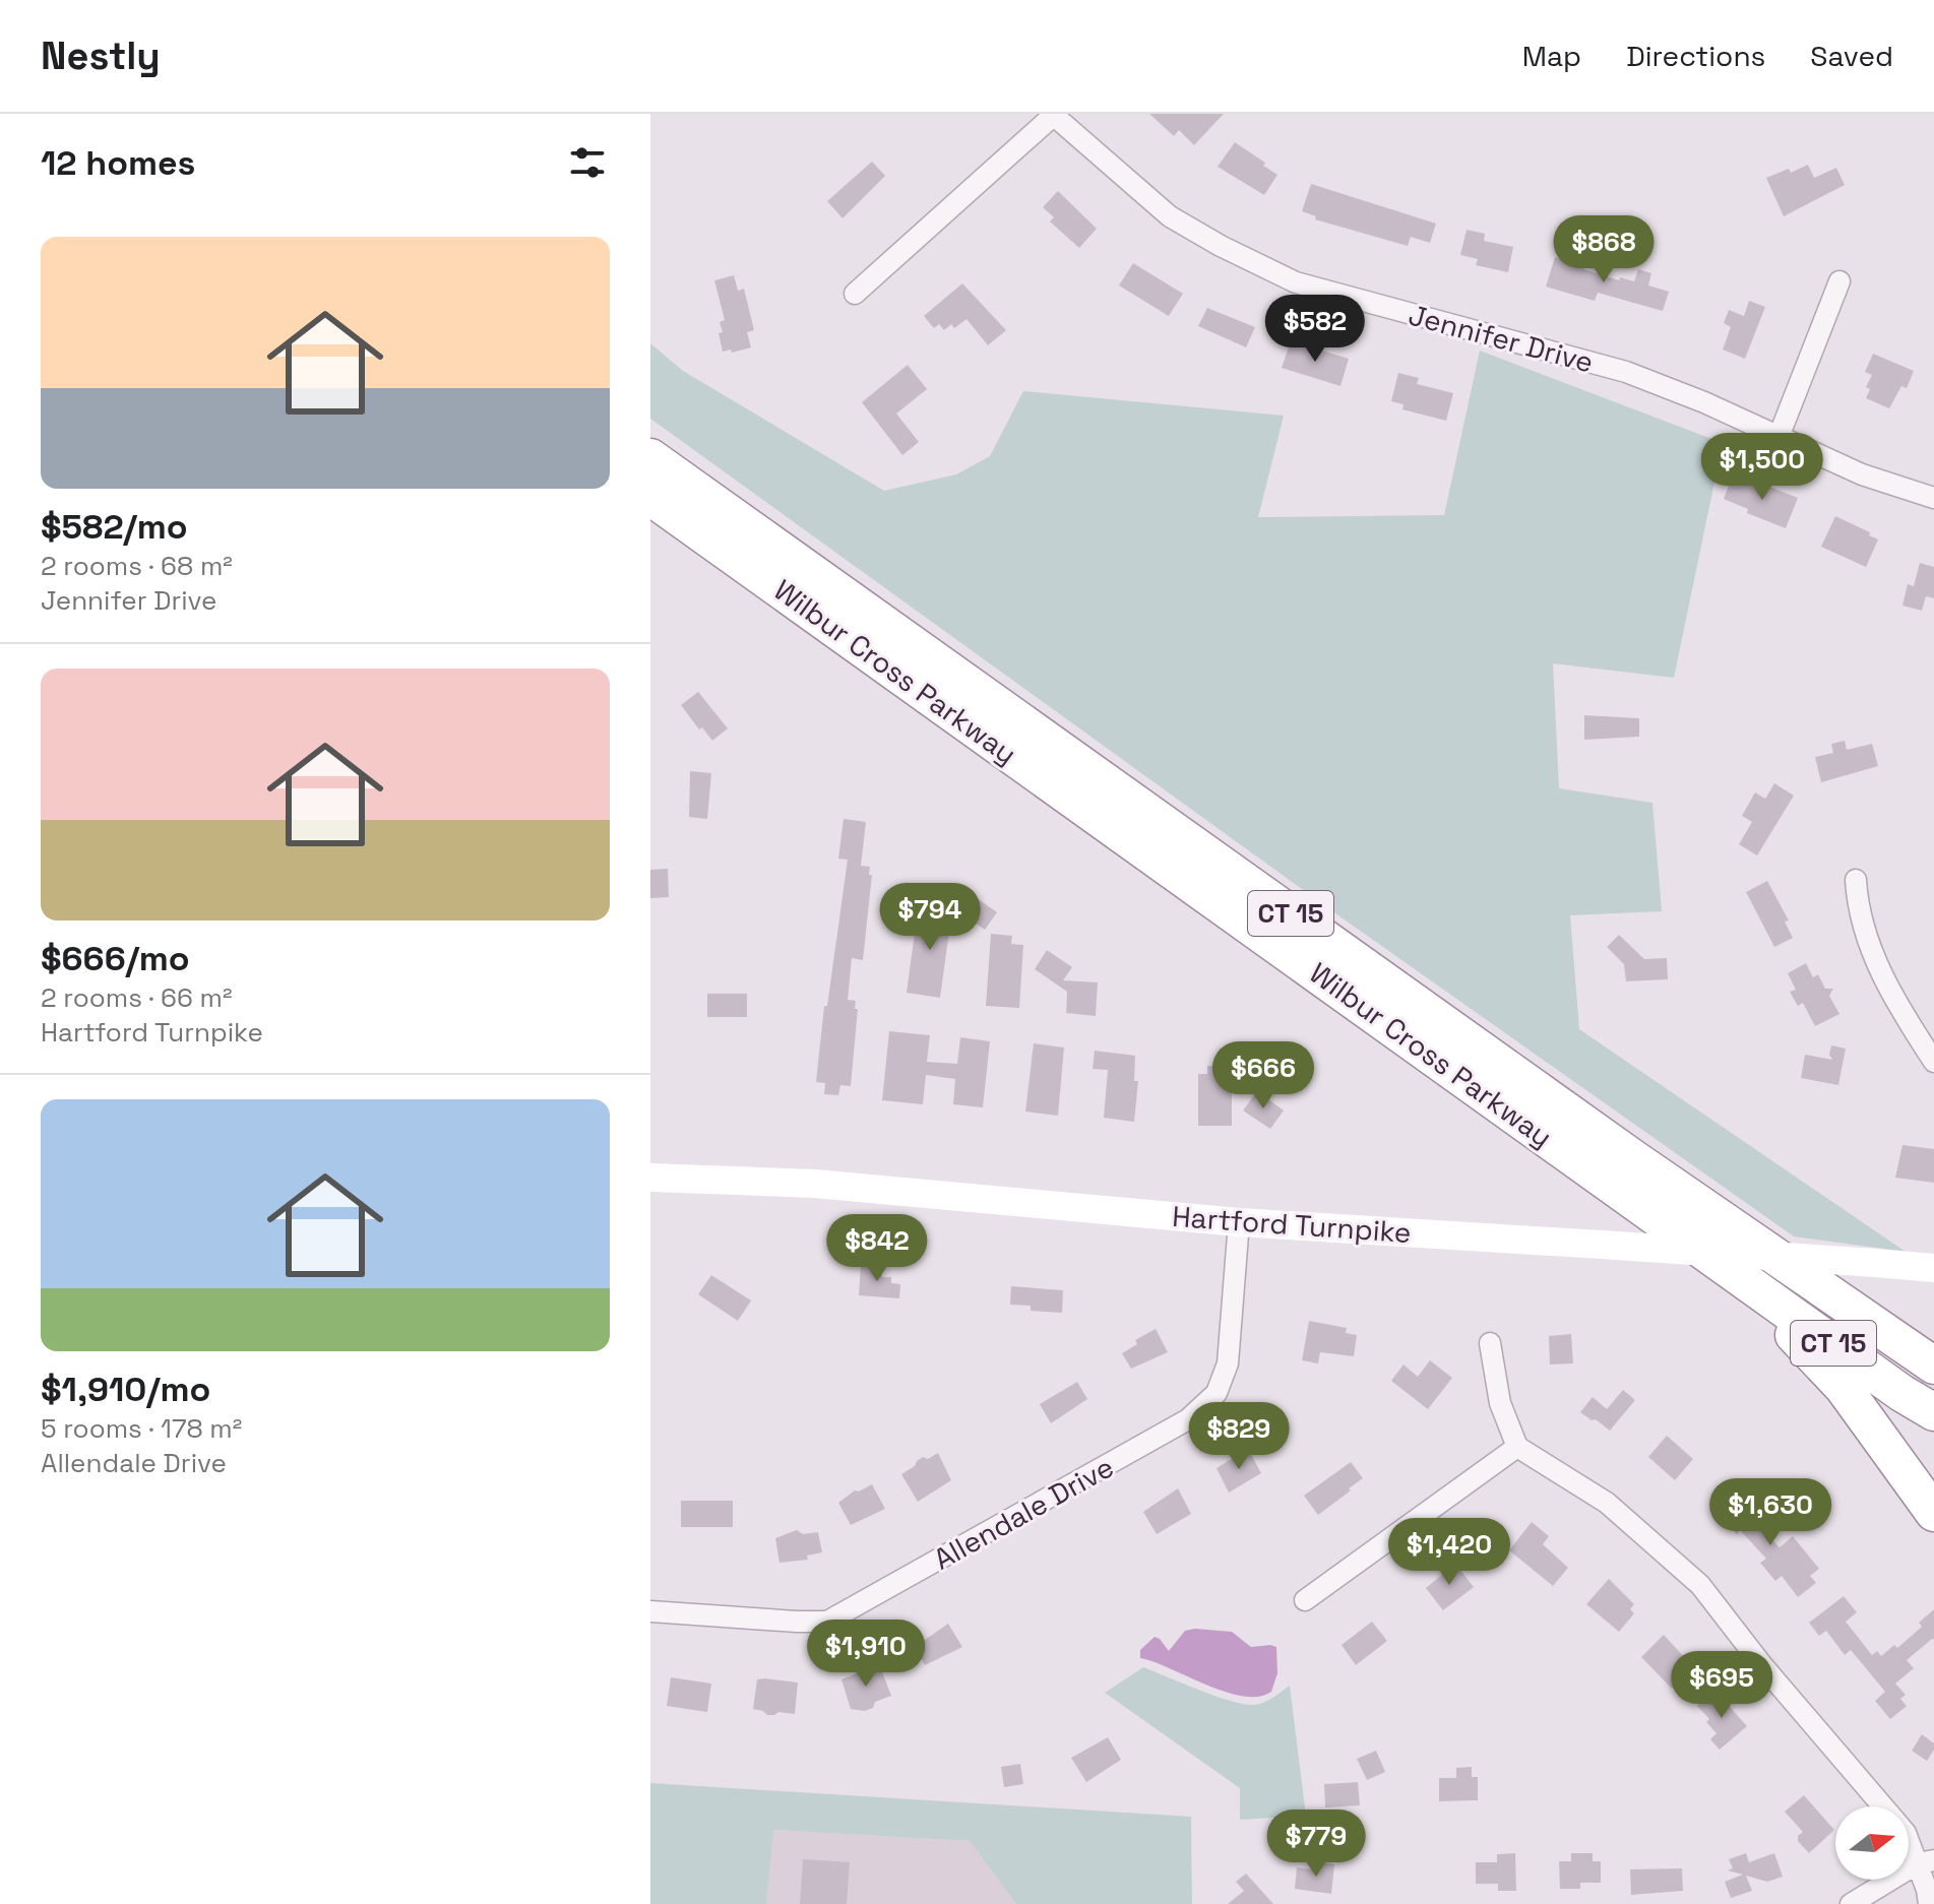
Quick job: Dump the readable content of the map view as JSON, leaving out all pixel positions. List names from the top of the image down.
{
  "streets": {
    "highway": ["Wilbur Cross Parkway", "CT 15"],
    "main road": ["Hartford Turnpike"],
    "street": ["Jennifer Drive", "Allendale Drive"]
  },
  "crossings": [
    ["Hartford Turnpike", "Allendale Drive"]
  ],
  "north": "right",
  "page": {
    "header": "Nestly",
    "nav": ["Map", "Directions", "Saved"],
    "heading": "12 homes",
    "list": [
      {
        "name": "$582/mo",
        "note": "2 rooms · 68 m² · Jennifer Drive"
      },
      {
        "name": "$666/mo",
        "note": "2 rooms · 66 m² · Hartford Turnpike"
      },
      {
        "name": "$1,910/mo",
        "note": "5 rooms · 178 m² · Allendale Drive"
      }
    ],
    "price": [
      "$868",
      "$582",
      "$1,500",
      "$794",
      "$666",
      "$842",
      "$829",
      "$1,630",
      "$1,420",
      "$1,910",
      "$695",
      "$779"
    ]
  }
}
